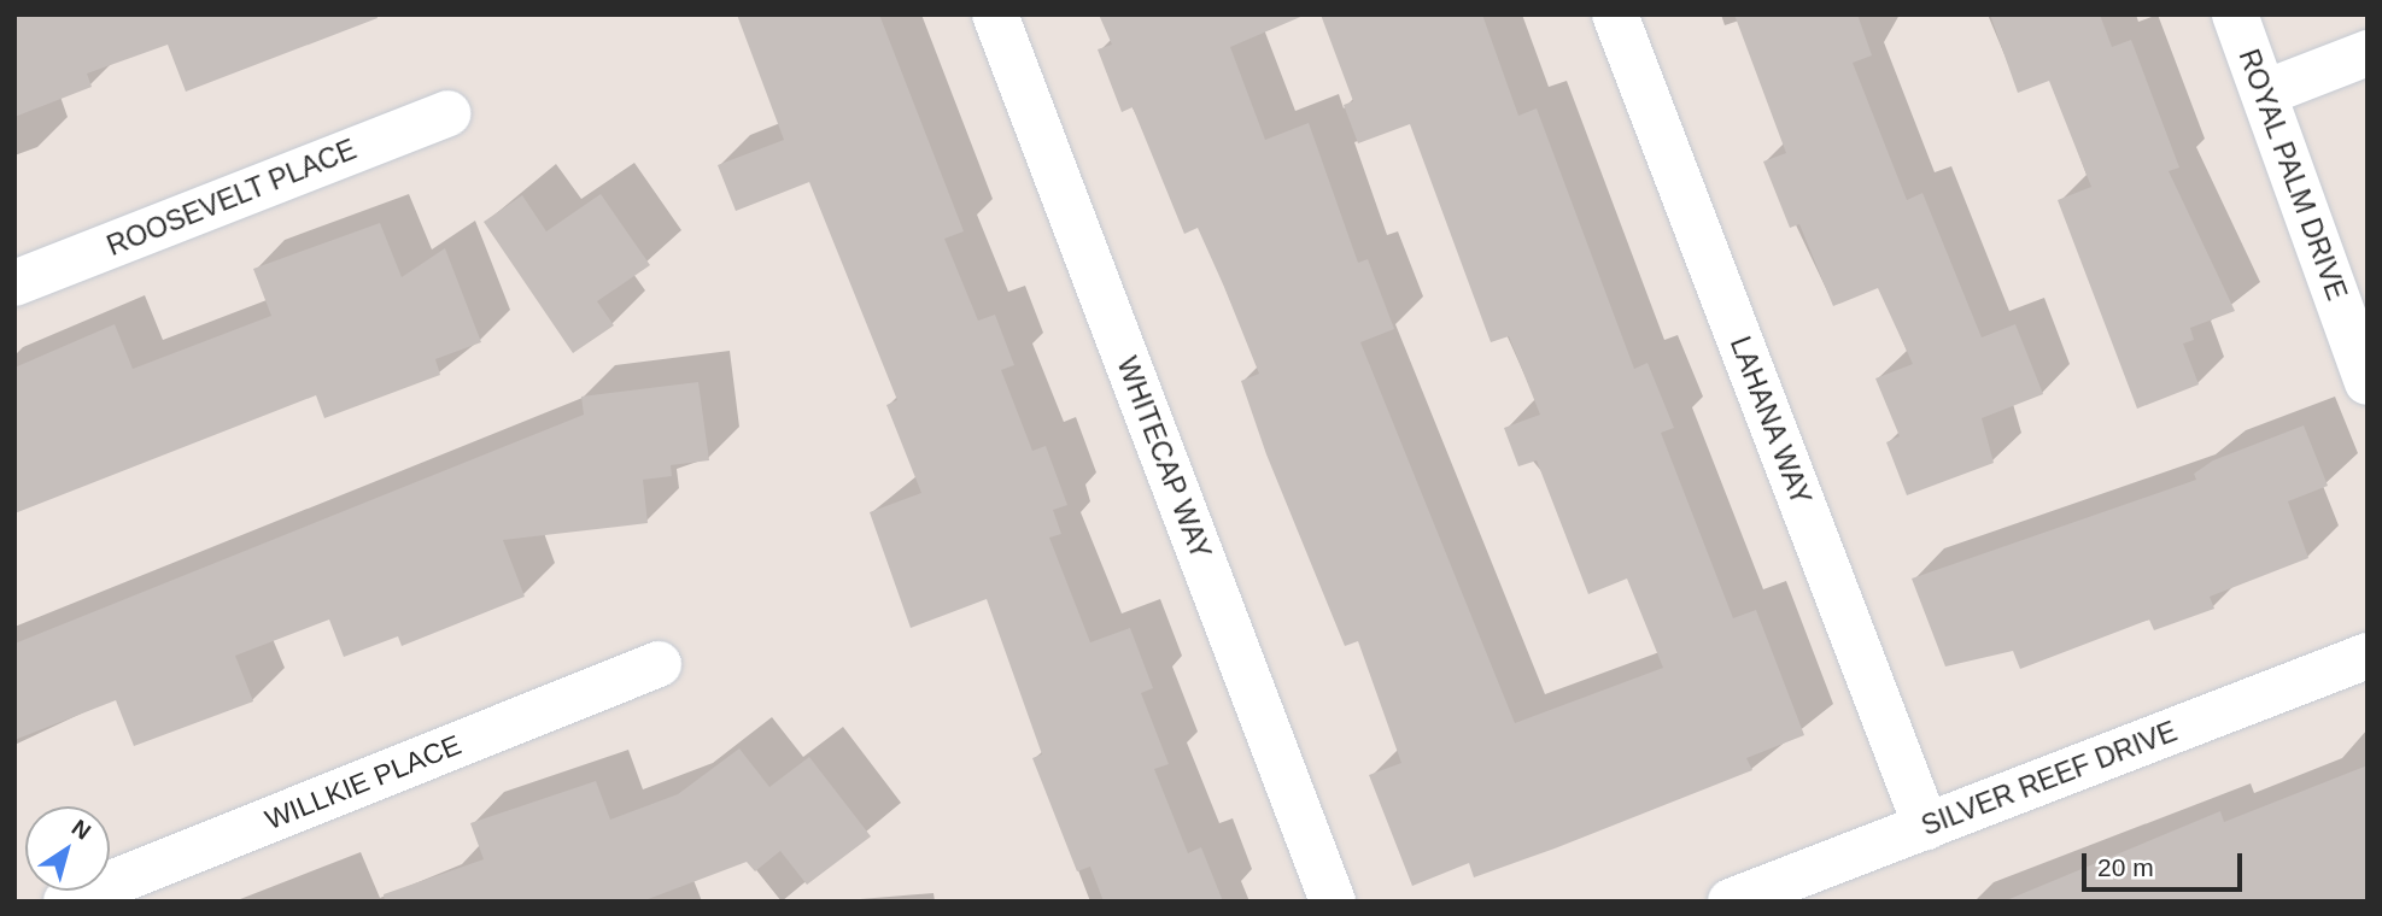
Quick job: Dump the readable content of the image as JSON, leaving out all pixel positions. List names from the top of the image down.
{
  "streets": {
    "street": [
      "ROYAL PALM DRIVE",
      "ROOSEVELT PLACE",
      "LAHANA WAY",
      "WHITECAP WAY",
      "SILVER REEF DRIVE",
      "WILLKIE PLACE"
    ]
  },
  "crossings": [
    ["LAHANA WAY", "SILVER REEF DRIVE"]
  ],
  "scale_bar": "20 m",
  "north": "top right"
}
